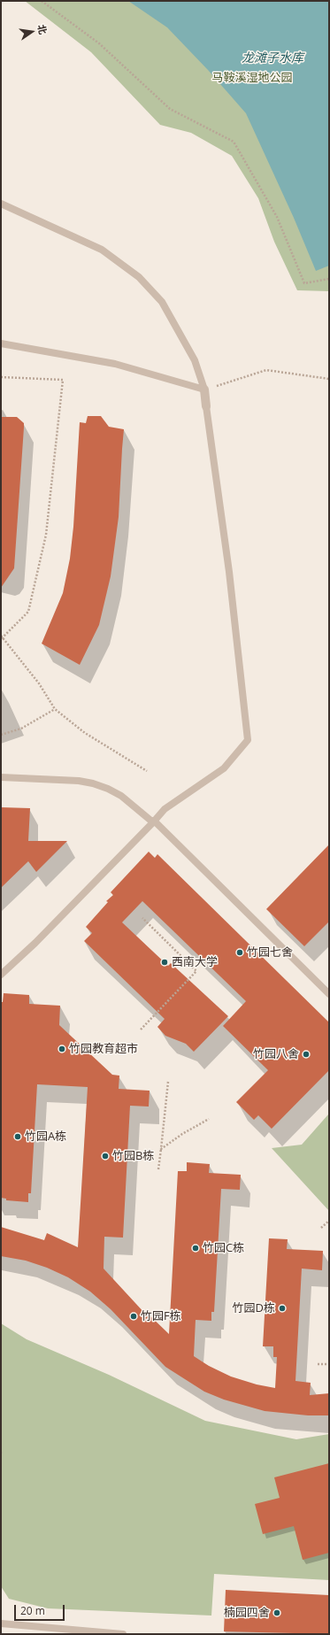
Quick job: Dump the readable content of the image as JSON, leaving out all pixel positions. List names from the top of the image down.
{
  "water": ["龙滩子水库"],
  "parks": ["马鞍溪湿地公园"],
  "places": [
    "竹园七舍",
    "西南大学",
    "竹园教育超市",
    "竹园八舍",
    "竹园A栋",
    "竹园B栋",
    "竹园C栋",
    "竹园D栋",
    "竹园F栋",
    "楠园四舍"
  ],
  "scale_bar": "20 m",
  "north": "right"
}
